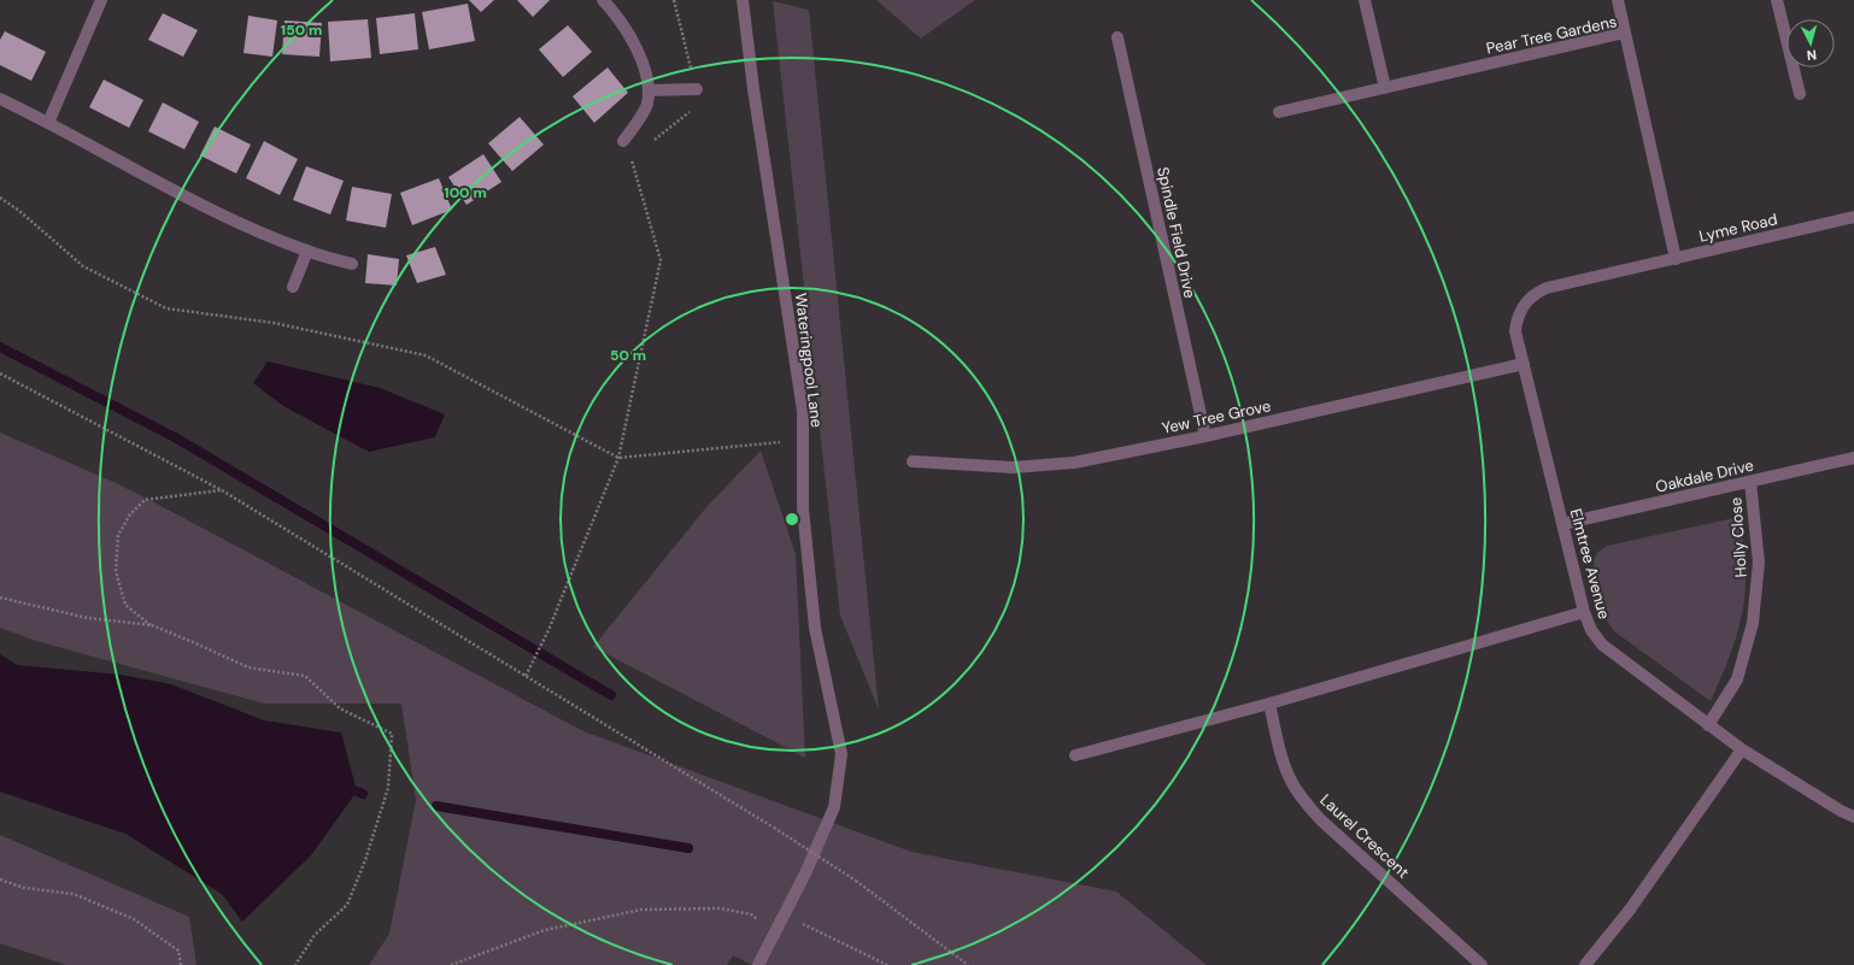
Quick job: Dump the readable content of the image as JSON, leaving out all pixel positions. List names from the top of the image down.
{
  "streets": {
    "street": [
      "Pear Tree Gardens",
      "Lyme Road",
      "Spindle Field Drive",
      "Wateringpool Lane",
      "Yew Tree Grove",
      "Oakdale Drive",
      "Holly Close",
      "Elmtree Avenue",
      "Laurel Crescent"
    ]
  },
  "crossings": [
    ["Pear Tree Gardens", "Lyme Road"],
    ["Lyme Road", "Elmtree Avenue"],
    ["Spindle Field Drive", "Yew Tree Grove"],
    ["Yew Tree Grove", "Elmtree Avenue"],
    ["Oakdale Drive", "Holly Close"],
    ["Oakdale Drive", "Elmtree Avenue"],
    ["Holly Close", "Elmtree Avenue"]
  ],
  "north": "bottom",
  "rings": ["150 m", "100 m", "50 m"]
}
